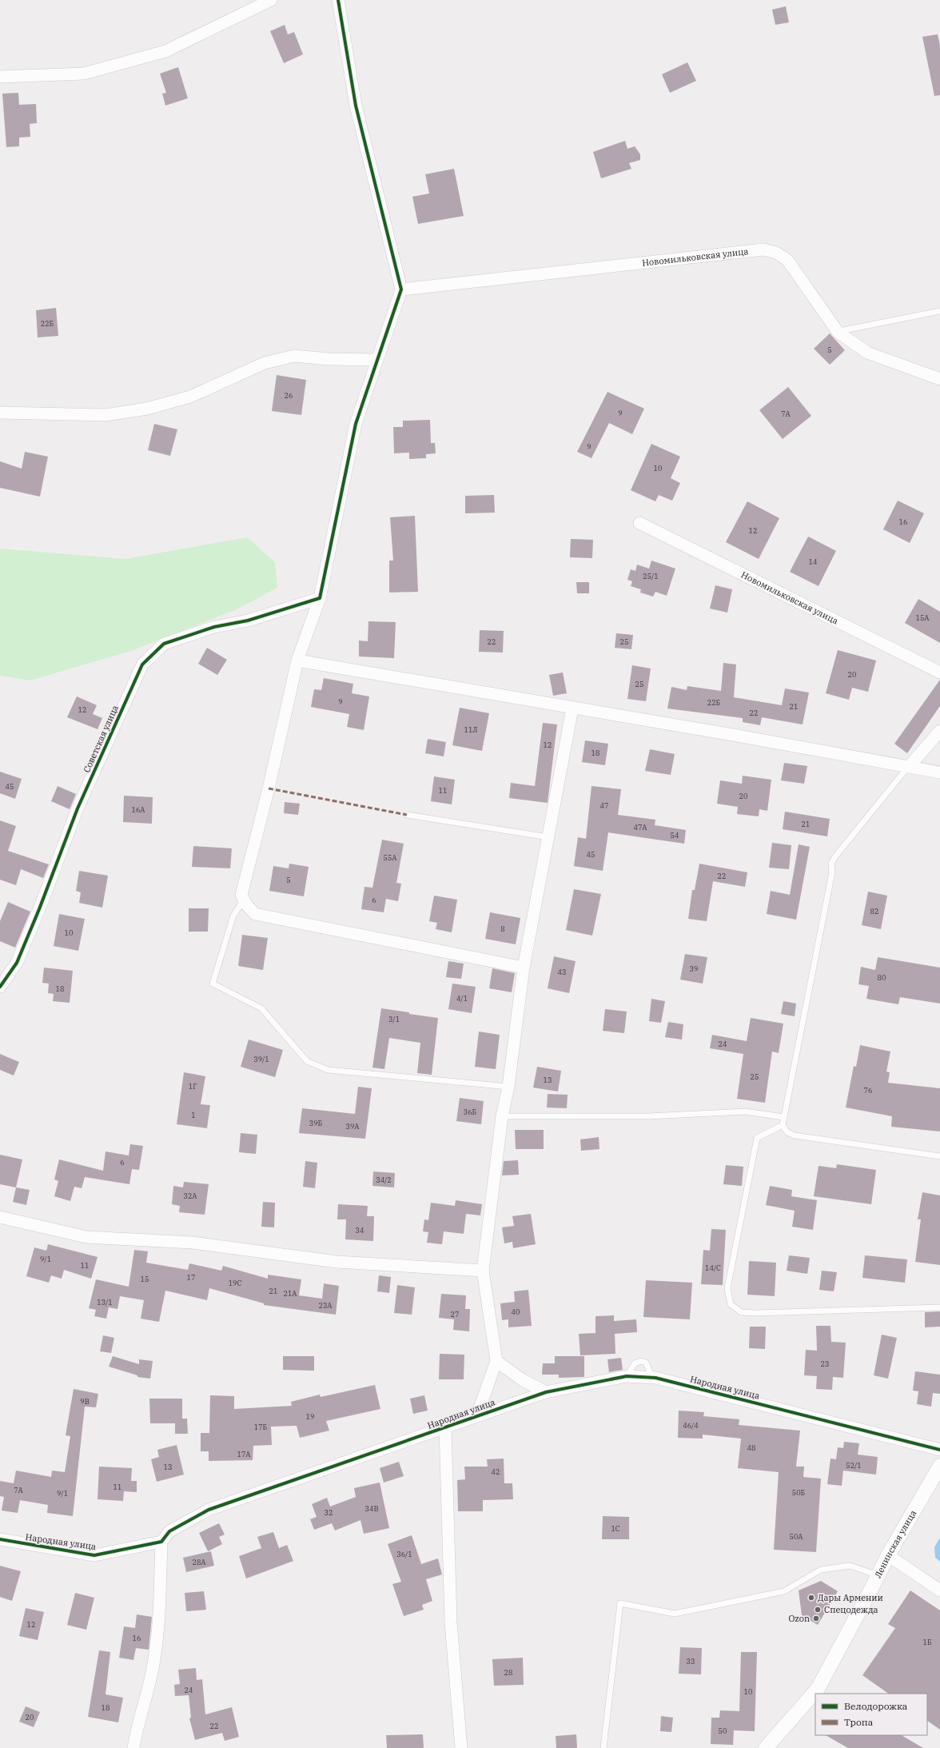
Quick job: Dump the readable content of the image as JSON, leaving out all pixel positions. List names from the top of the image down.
{
  "streets": {
    "street": [
      "Новомильковская улица",
      "Советская улица",
      "Народная улица",
      "Ленинская улица"
    ]
  },
  "places": ["Дары Армении", "Спецодежда", "Ozon"],
  "house_numbers": [
    "22Б",
    "5",
    "26",
    "9",
    "7А",
    "9",
    "10",
    "16",
    "12",
    "14",
    "25/1",
    "15А",
    "22",
    "25",
    "20",
    "25",
    "9",
    "22Б",
    "21",
    "12",
    "22",
    "11Л",
    "12",
    "18",
    "45",
    "11",
    "20",
    "47",
    "16А",
    "21",
    "47А",
    "54",
    "45",
    "55А",
    "22",
    "5",
    "6",
    "82",
    "8",
    "10",
    "39",
    "43",
    "80",
    "18",
    "4/1",
    "3/1",
    "24",
    "39/1",
    "25",
    "13",
    "1Г",
    "76",
    "36Б",
    "1",
    "39Б",
    "39А",
    "6",
    "34/2",
    "32А",
    "34",
    "9/1",
    "11",
    "14/С",
    "17",
    "15",
    "19С",
    "21",
    "21А",
    "13/1",
    "23А",
    "40",
    "27",
    "23",
    "9В",
    "19",
    "46/4",
    "17Б",
    "48",
    "17А",
    "52/1",
    "13",
    "42",
    "11",
    "7А",
    "50Б",
    "9/1",
    "34В",
    "32",
    "1С",
    "50А",
    "36/1",
    "28А",
    "12",
    "16",
    "1Б",
    "33",
    "28",
    "24",
    "10",
    "18",
    "20",
    "22",
    "50"
  ],
  "legend": ["Велодорожка", "Тропа"]
}
